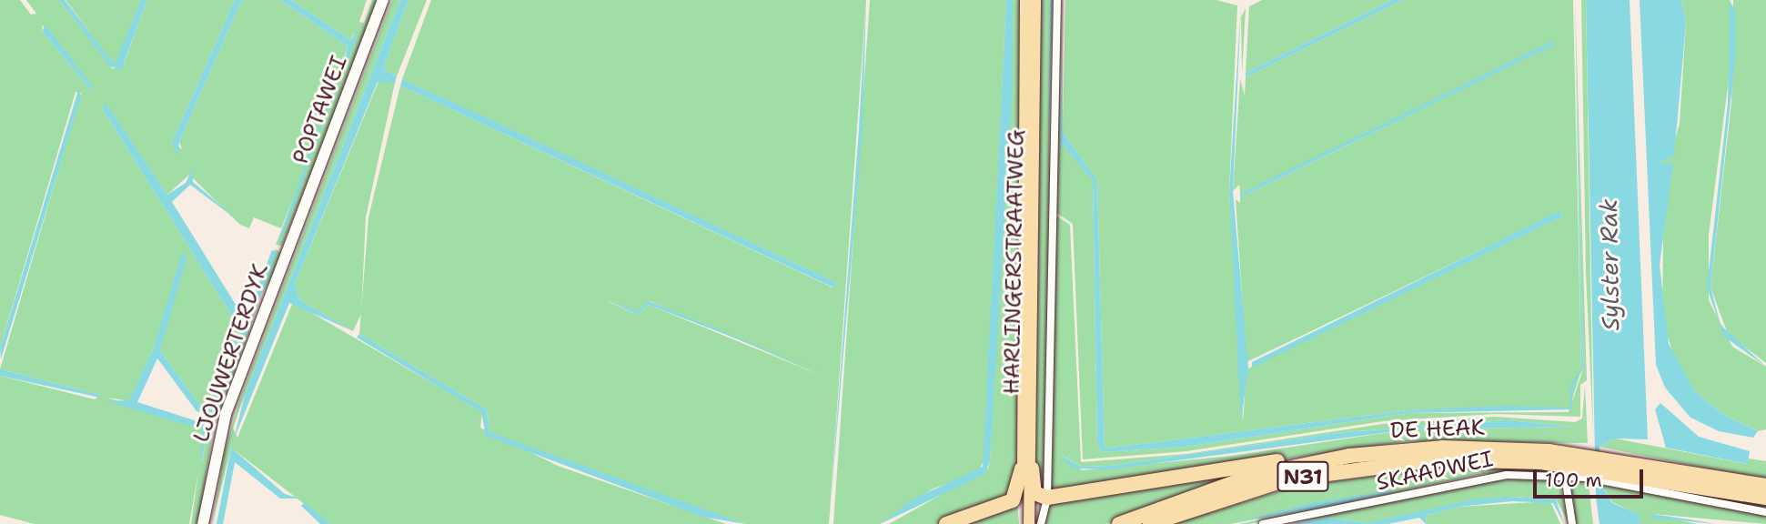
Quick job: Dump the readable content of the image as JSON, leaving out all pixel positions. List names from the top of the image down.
{
  "streets": {
    "highway": ["DE HEAK", "N31"],
    "main road": ["POPTAWEI", "HARLINGERSTRAATWEG", "LJOUWERTERDYK"],
    "street": ["SKAADWEI"]
  },
  "crossings": [
    ["POPTAWEI", "LJOUWERTERDYK"],
    ["DE HEAK", "SKAADWEI"],
    ["DE HEAK", "N31"]
  ],
  "water": ["Sylster Rak"],
  "scale_bar": "100 m"
}
